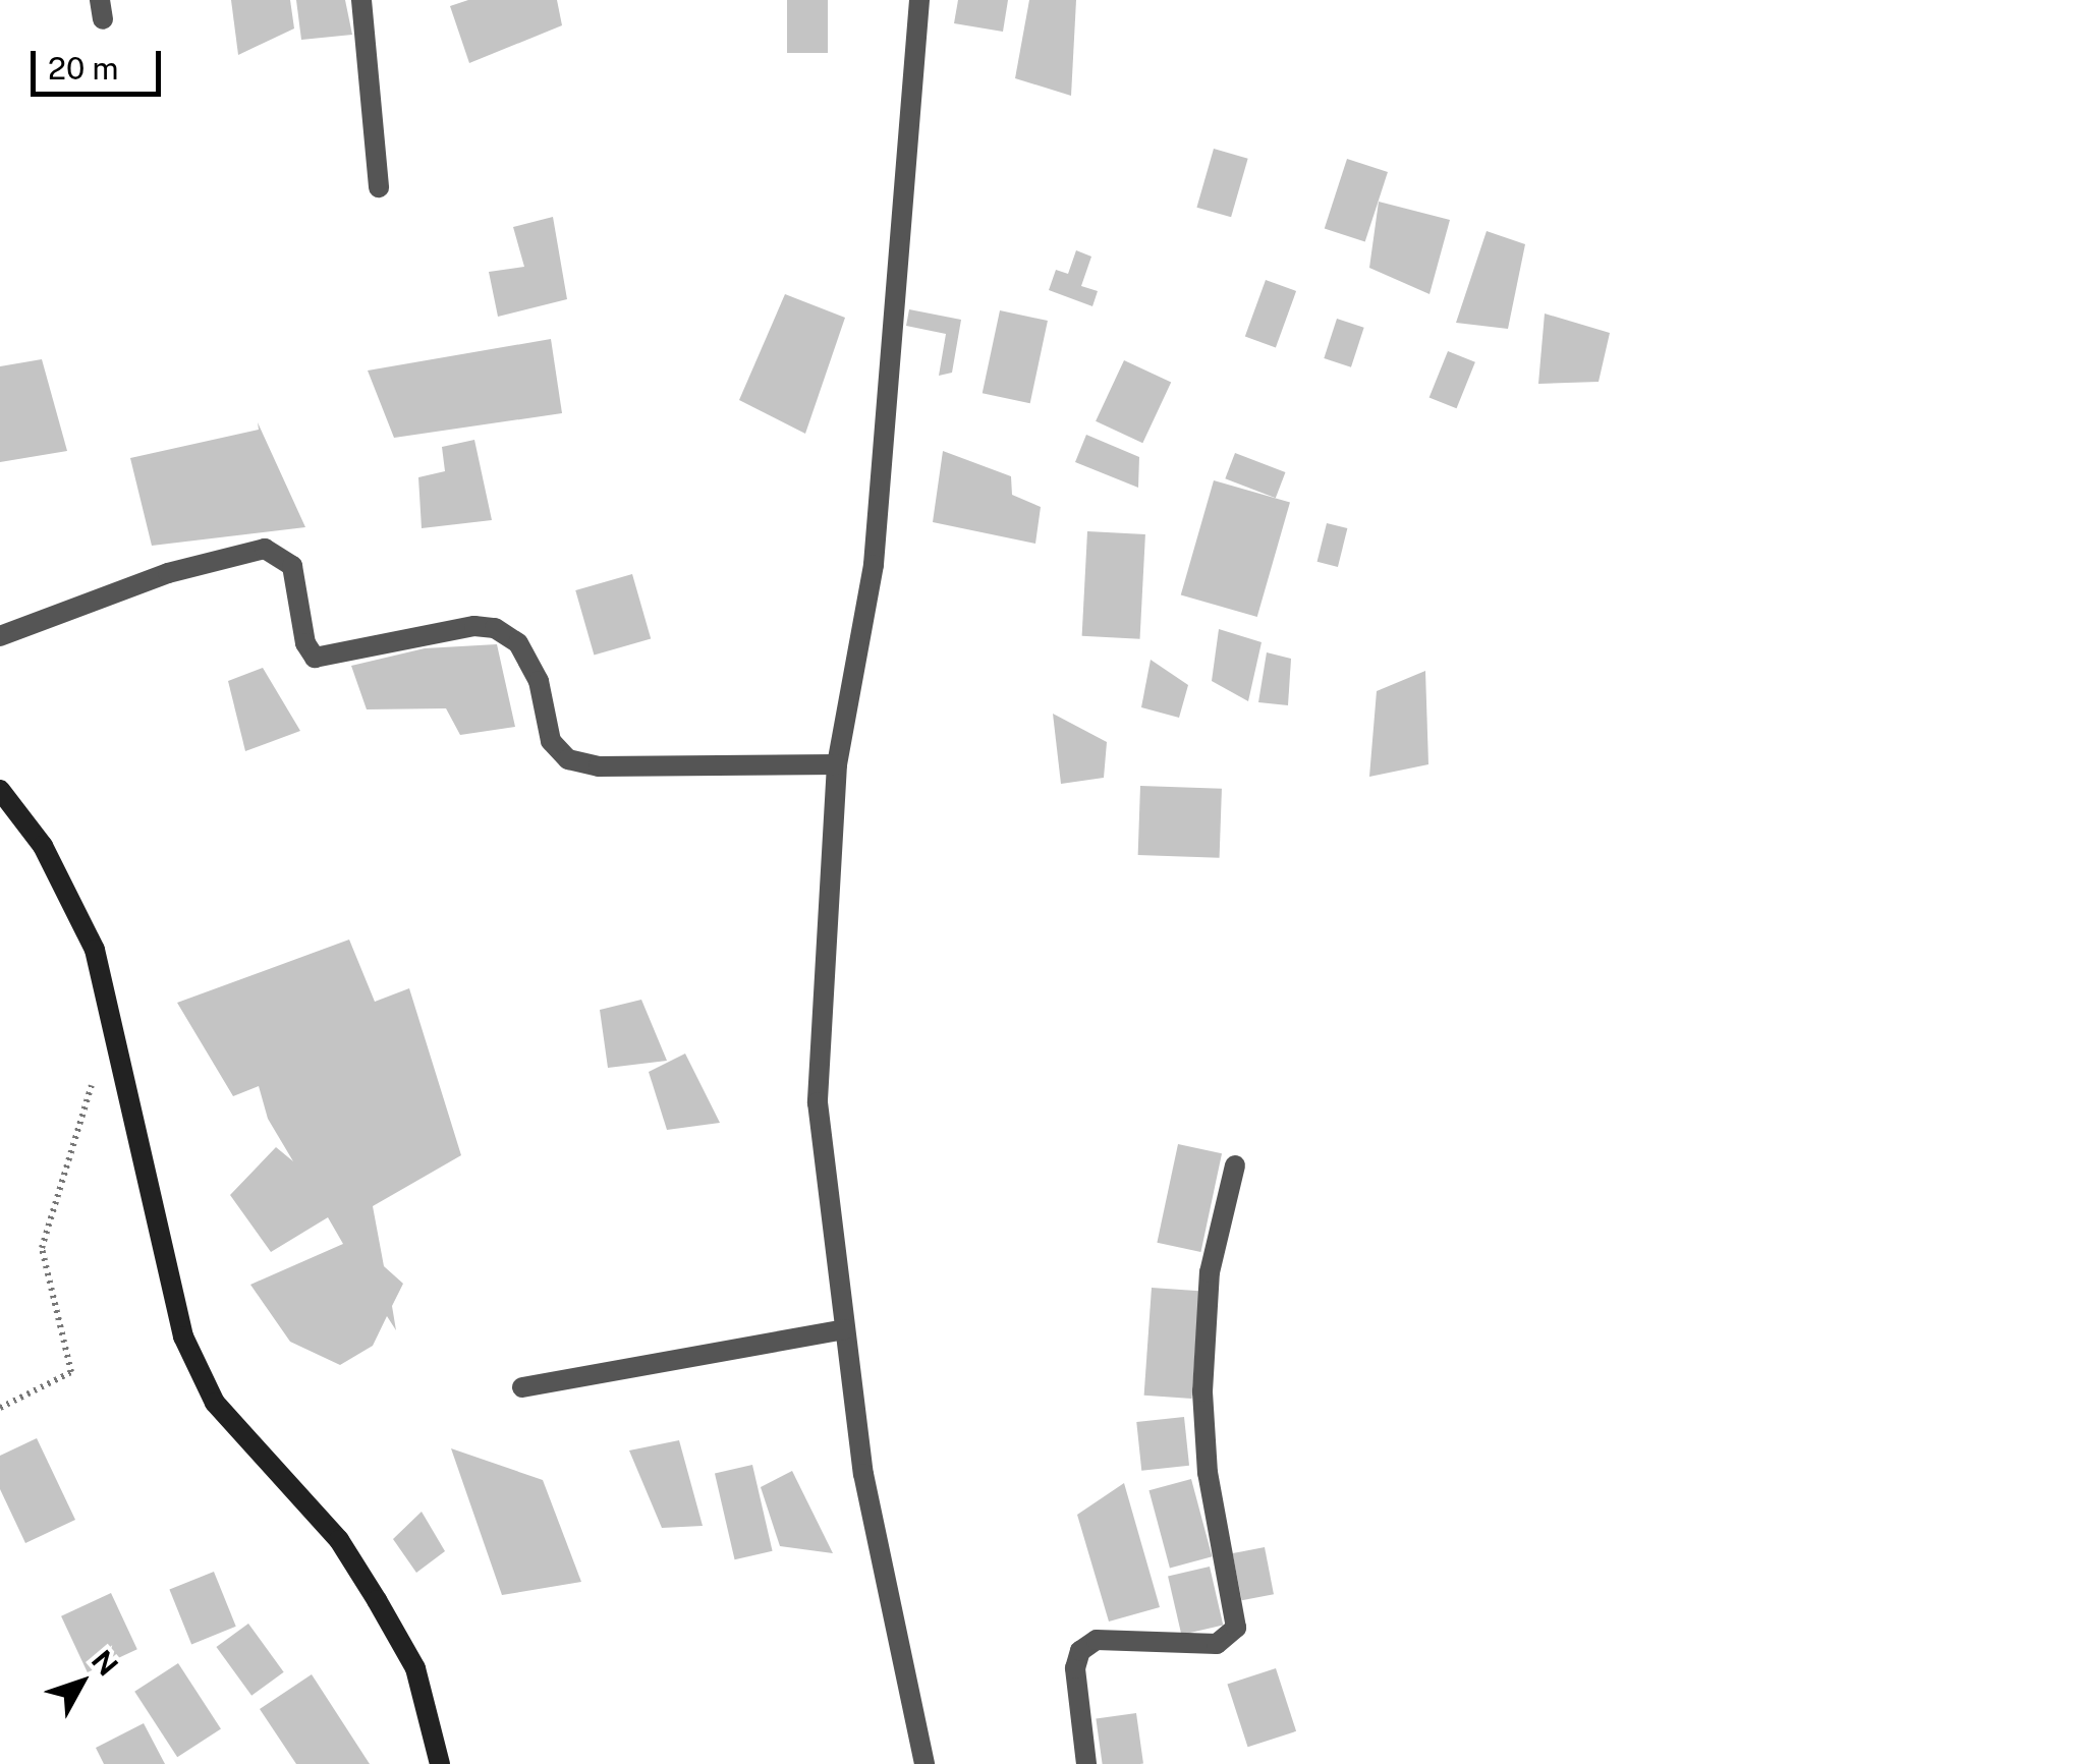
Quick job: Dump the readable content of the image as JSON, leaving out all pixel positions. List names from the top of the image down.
{
  "scale_bar": "20 m",
  "north": "top right"
}
